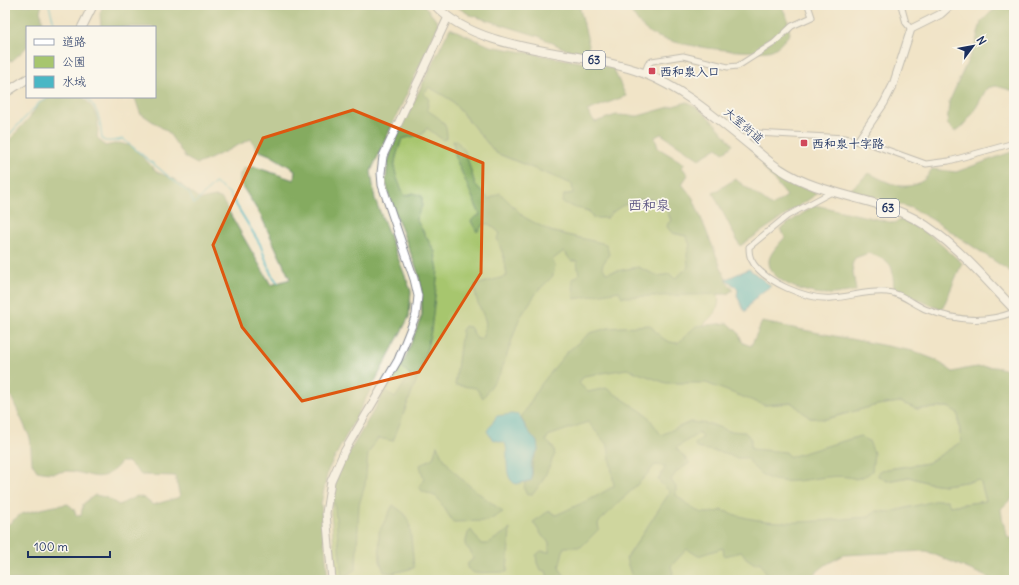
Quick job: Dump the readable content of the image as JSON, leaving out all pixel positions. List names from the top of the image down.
{
  "streets": {
    "main road": ["63", "大室街道"]
  },
  "districts": ["西和泉"],
  "places": {
    "transit": ["西和泉入口", "西和泉十字路"]
  },
  "legend": ["道路", "公園", "水域"],
  "scale_bar": "100 m",
  "north": "top right"
}
